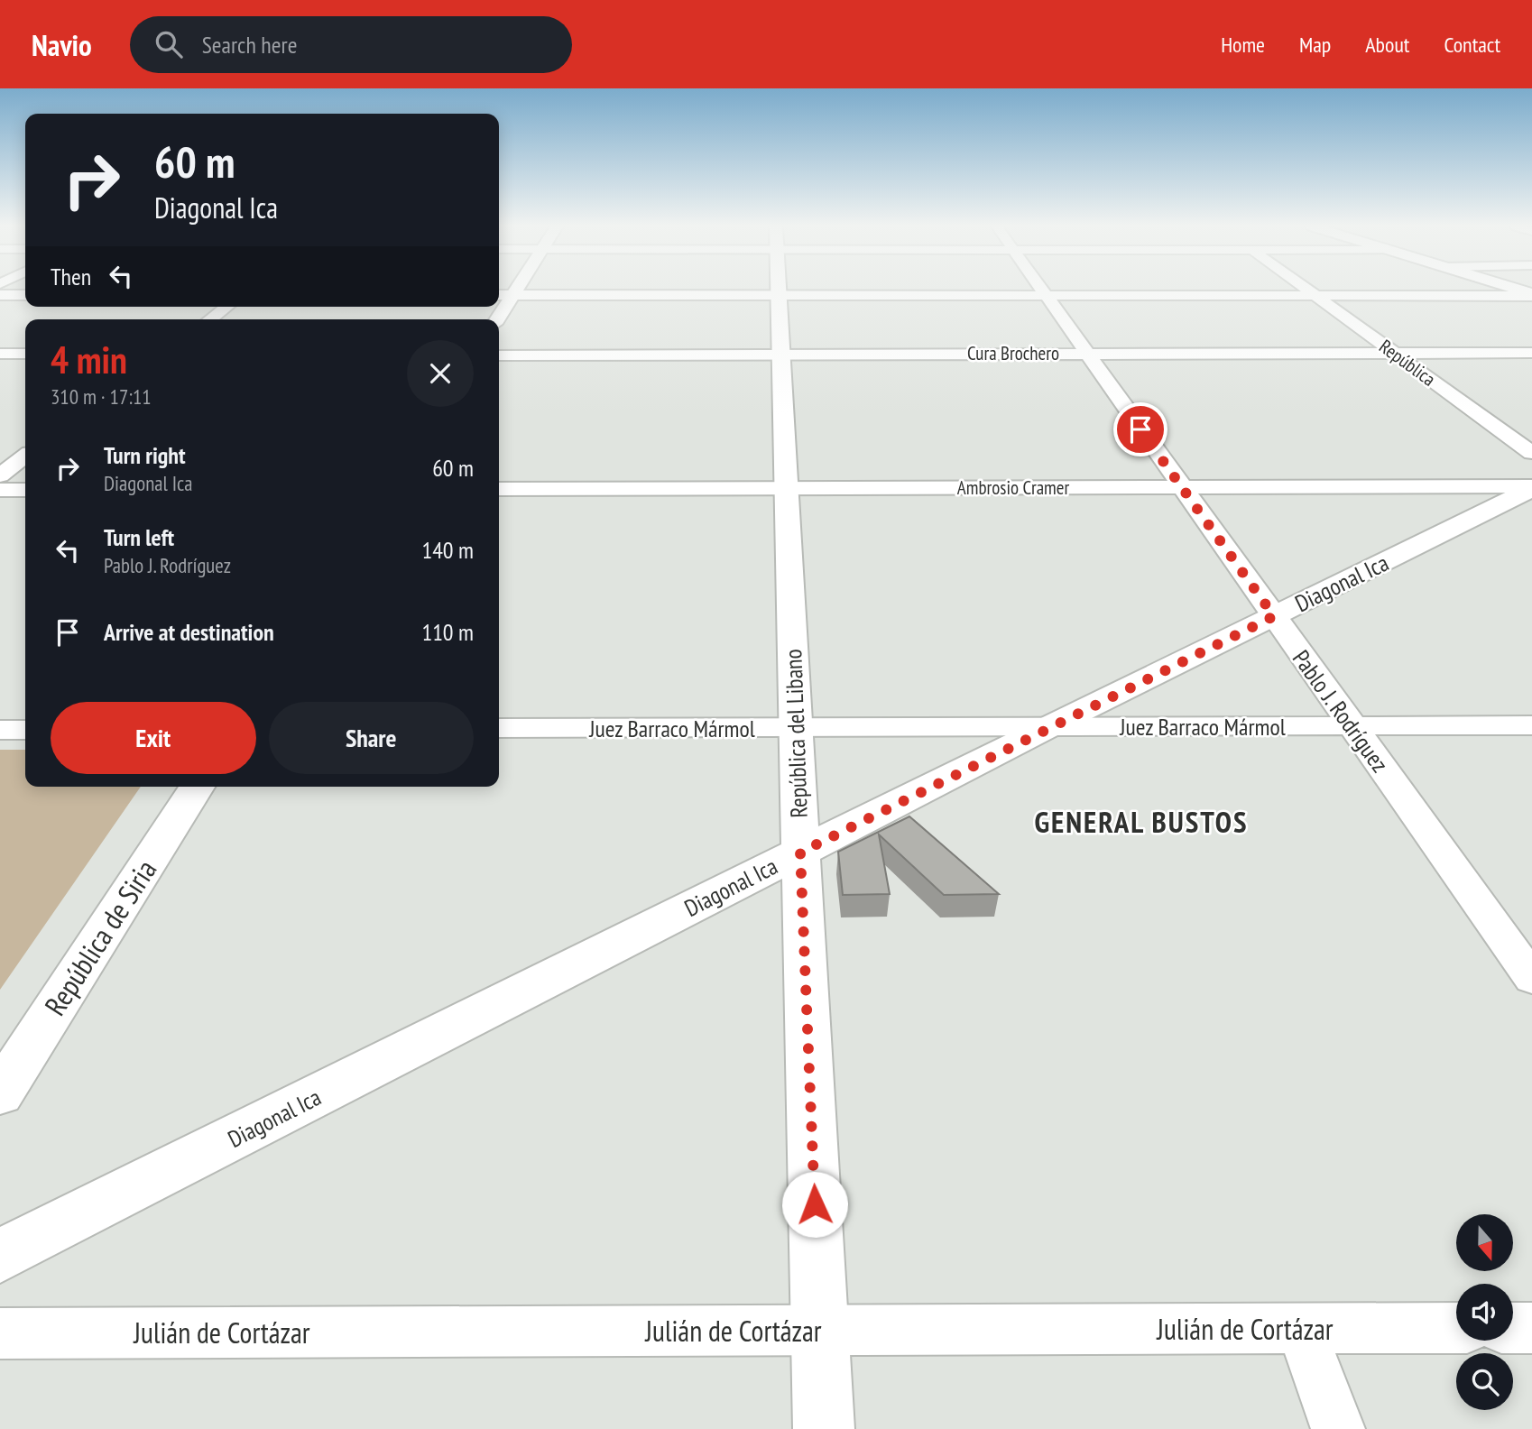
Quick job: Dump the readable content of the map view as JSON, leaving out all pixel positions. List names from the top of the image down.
{
  "streets": {
    "main road": ["Diagonal Ica", "República del Libano", "República de Siria"],
    "street": [
      "Cura Brochero",
      "República",
      "Ambrosio Cramer",
      "Pablo J. Rodríguez",
      "Juez Barraco Mármol",
      "Julián de Cortázar"
    ]
  },
  "crossings": [
    ["Cura Brochero", "República"],
    ["Cura Brochero", "Pablo J. Rodríguez"],
    ["Cura Brochero", "República del Libano"],
    ["Ambrosio Cramer", "Diagonal Ica"],
    ["Ambrosio Cramer", "Pablo J. Rodríguez"],
    ["Ambrosio Cramer", "República del Libano"],
    ["Diagonal Ica", "Pablo J. Rodríguez"],
    ["Diagonal Ica", "Juez Barraco Mármol"],
    ["Diagonal Ica", "República del Libano"],
    ["Pablo J. Rodríguez", "Juez Barraco Mármol"],
    ["Juez Barraco Mármol", "República del Libano"],
    ["República del Libano", "Julián de Cortázar"]
  ],
  "districts": ["GENERAL BUSTOS"],
  "north": "bottom",
  "page": {
    "header": "Navio",
    "search": "Search here",
    "nav": [
      "Home",
      "Map",
      "About",
      "Contact"
    ],
    "turn": ["60 m", "Diagonal Ica"],
    "then": "Then",
    "heading": ["4 min", "310 m · 17:11"],
    "list": [
      {
        "name": "Turn right",
        "note": "Diagonal Ica",
        "value": "60 m"
      },
      {
        "name": "Turn left",
        "note": "Pablo J. Rodríguez",
        "value": "140 m"
      },
      {
        "name": "Arrive at destination",
        "value": "110 m"
      }
    ],
    "buttons": ["Exit", "Share"]
  }
}
